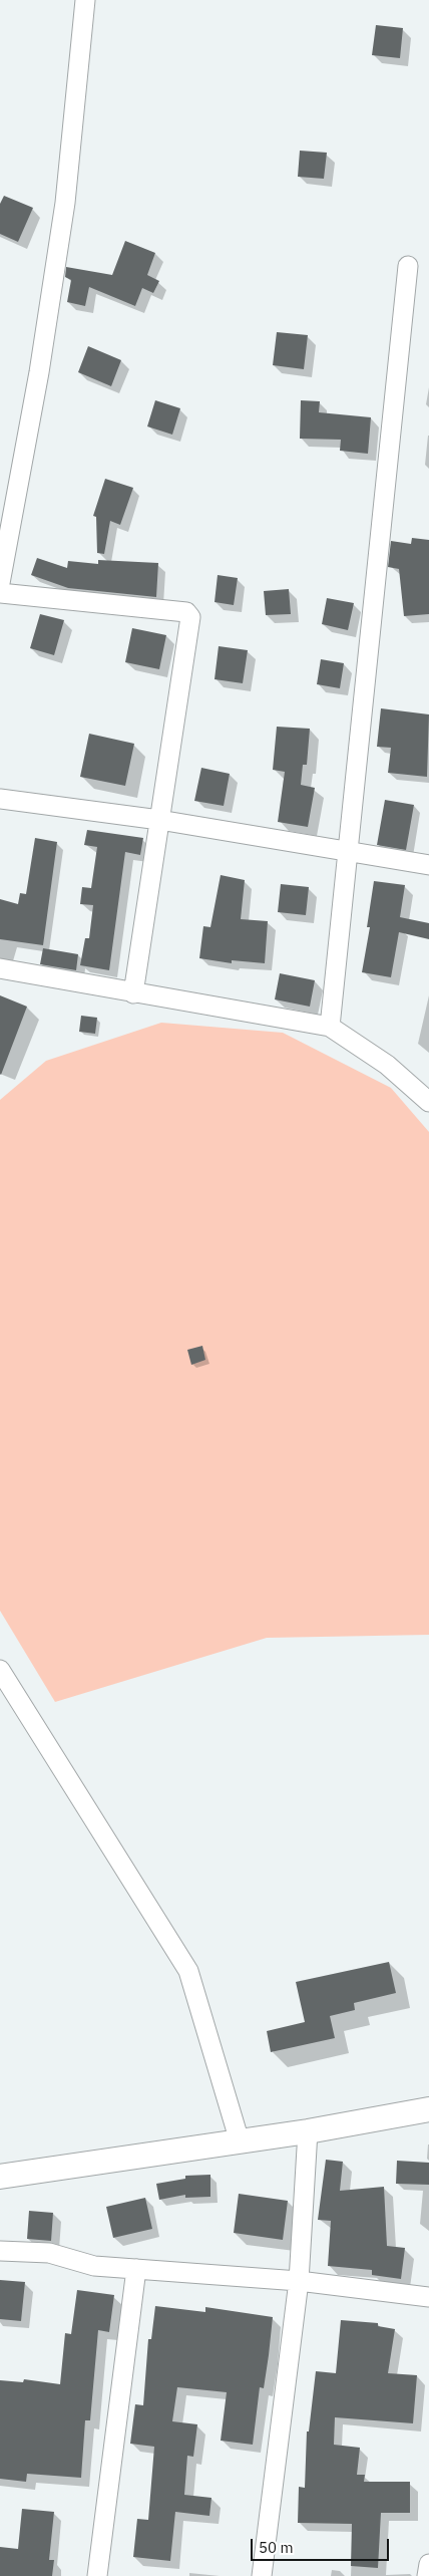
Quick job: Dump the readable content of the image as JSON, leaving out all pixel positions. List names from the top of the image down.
{
  "scale_bar": "50 m"
}
